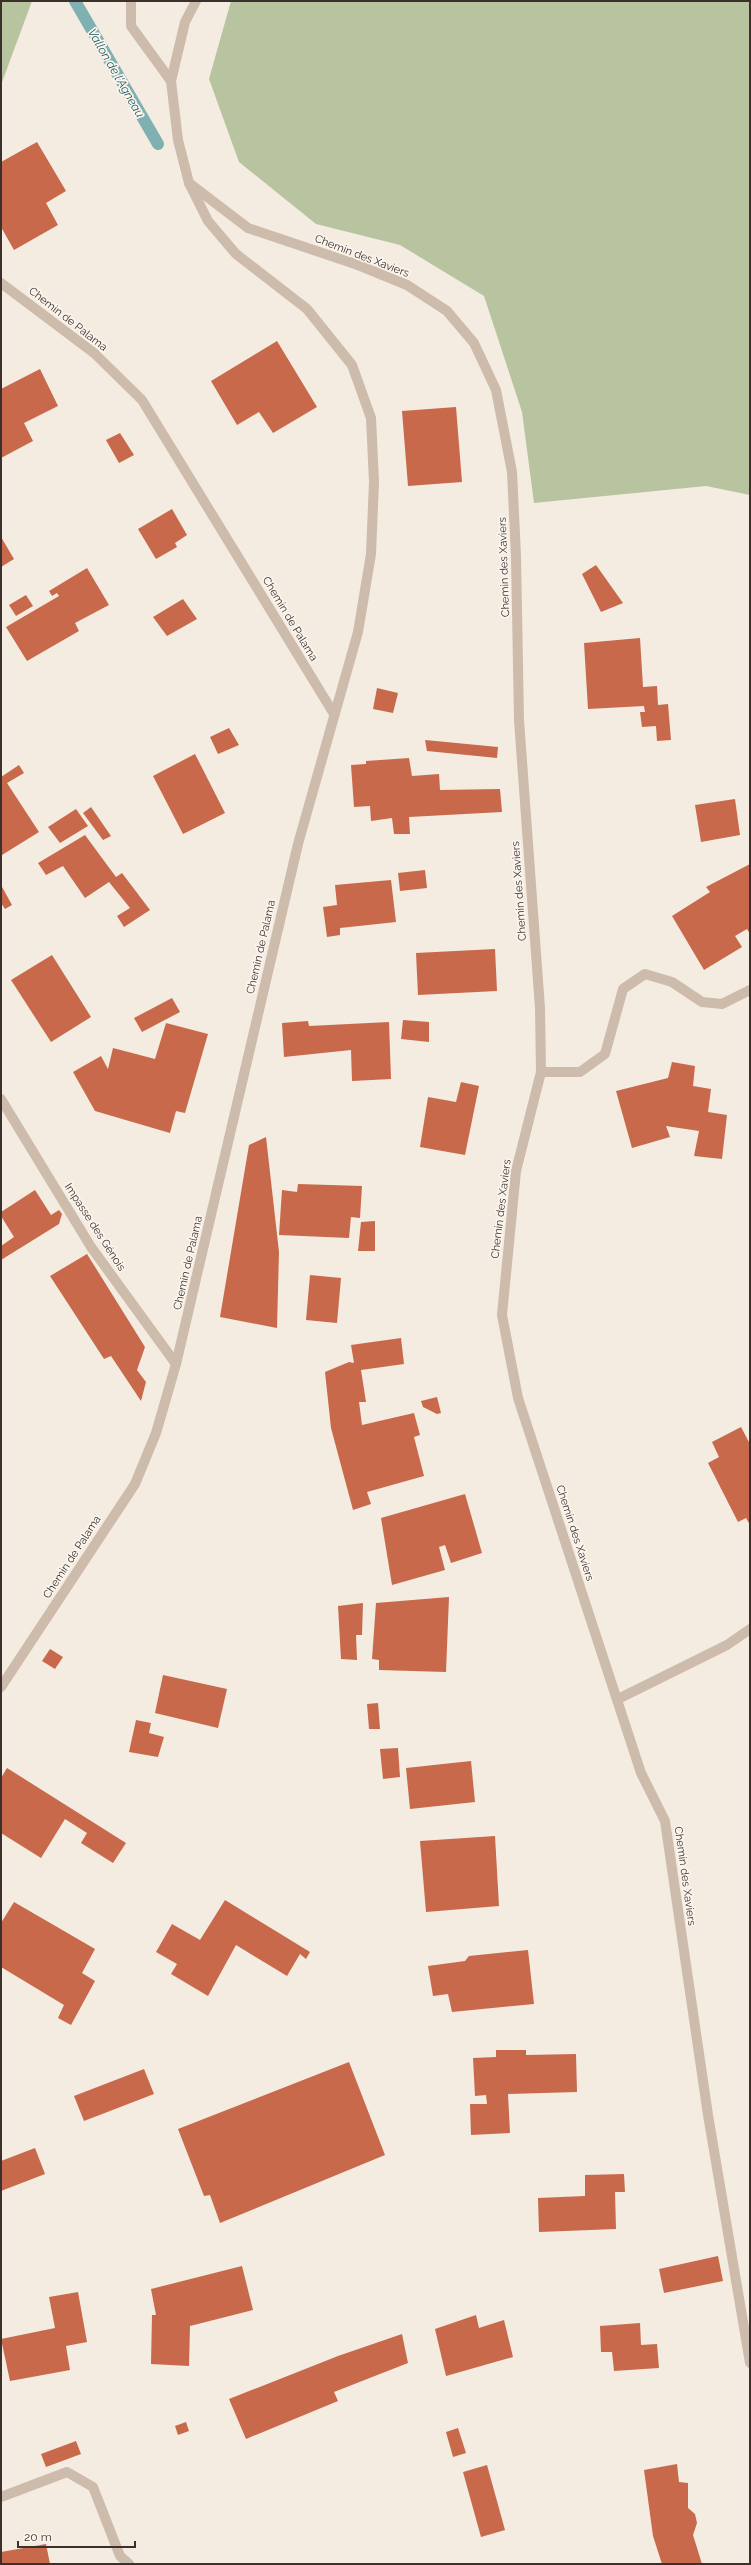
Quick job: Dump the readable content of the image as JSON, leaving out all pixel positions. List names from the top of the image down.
{
  "streets": {
    "street": ["Chemin des Xaviers", "Chemin de Palama", "Impasse des Génois"]
  },
  "crossings": [
    ["Chemin de Palama", "Impasse des Génois"]
  ],
  "water": ["Vallon de l'Agneau"],
  "scale_bar": "20 m"
}
